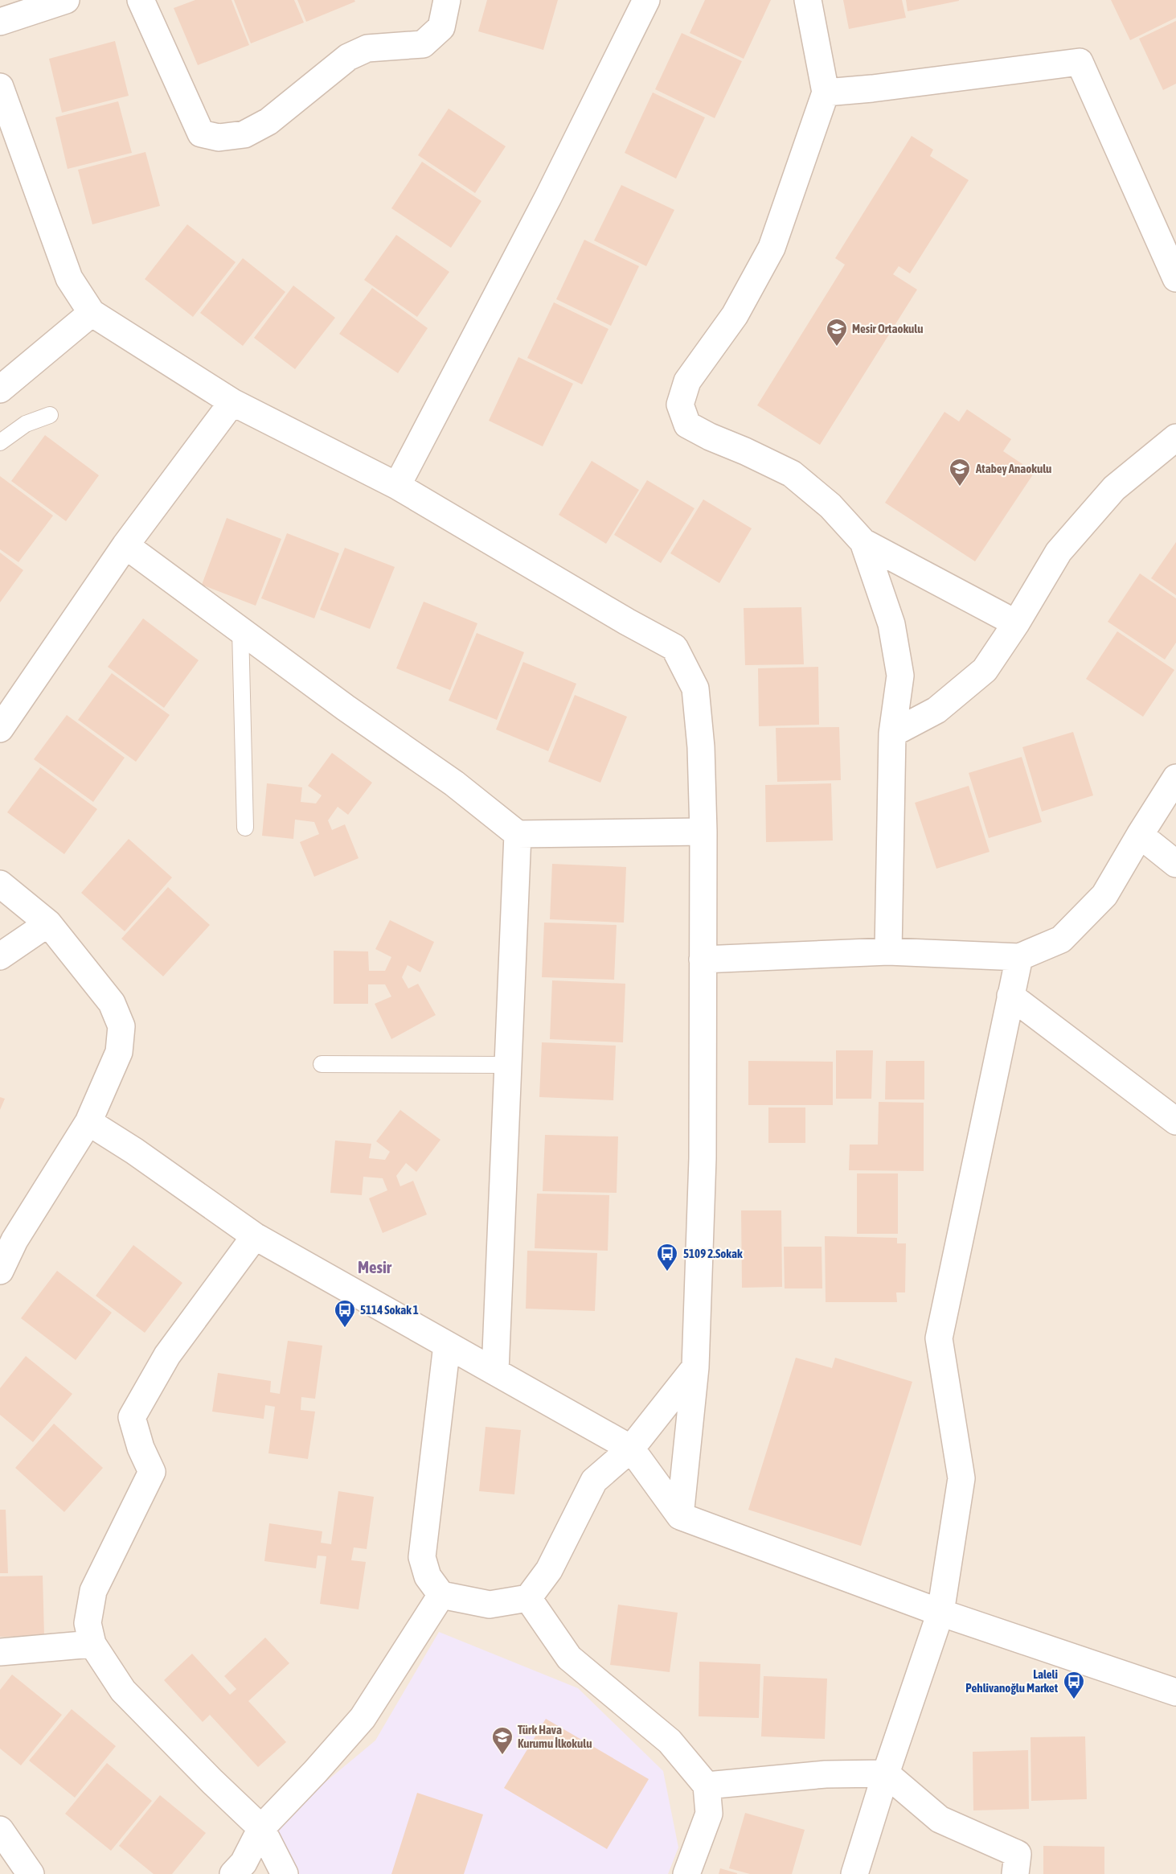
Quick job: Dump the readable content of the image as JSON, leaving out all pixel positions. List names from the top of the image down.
{
  "districts": ["Mesir"],
  "places": {
    "school or university": ["Mesir Ortaokulu", "Atabey Anaokulu", "Türk Hava Kurumu İlkokulu"],
    "bus stop": ["5109 2.Sokak", "5114 Sokak 1", "Laleli Pehlivanoğlu Market"]
  }
}
